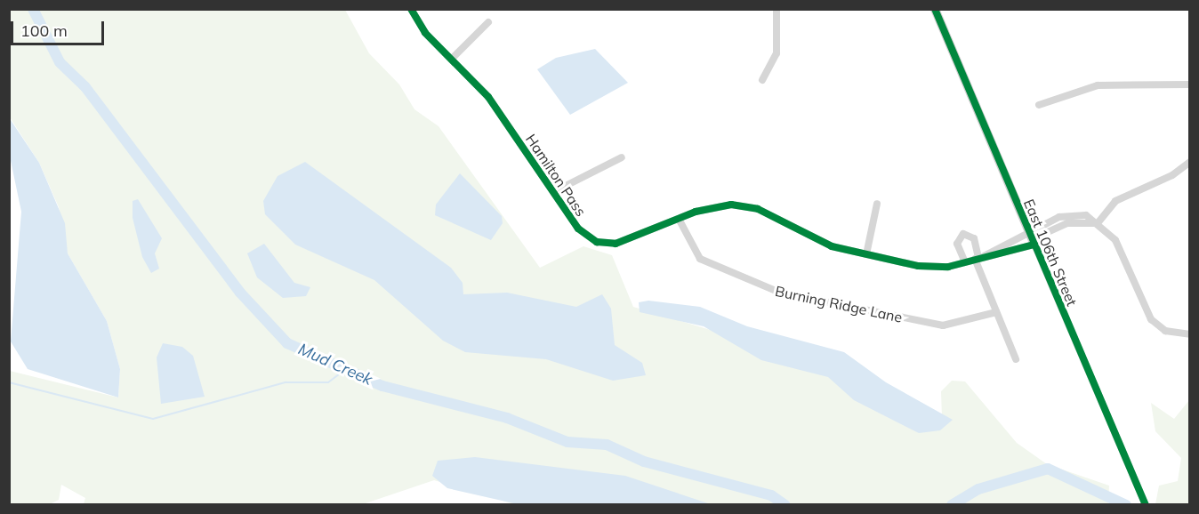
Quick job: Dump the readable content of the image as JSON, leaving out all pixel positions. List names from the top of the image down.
{
  "streets": {
    "street": ["Hamilton Pass", "East 106th Street", "Burning Ridge Lane"]
  },
  "crossings": [
    ["Hamilton Pass", "East 106th Street"],
    ["Hamilton Pass", "Burning Ridge Lane"]
  ],
  "water": ["Mud Creek"],
  "scale_bar": "100 m"
}
